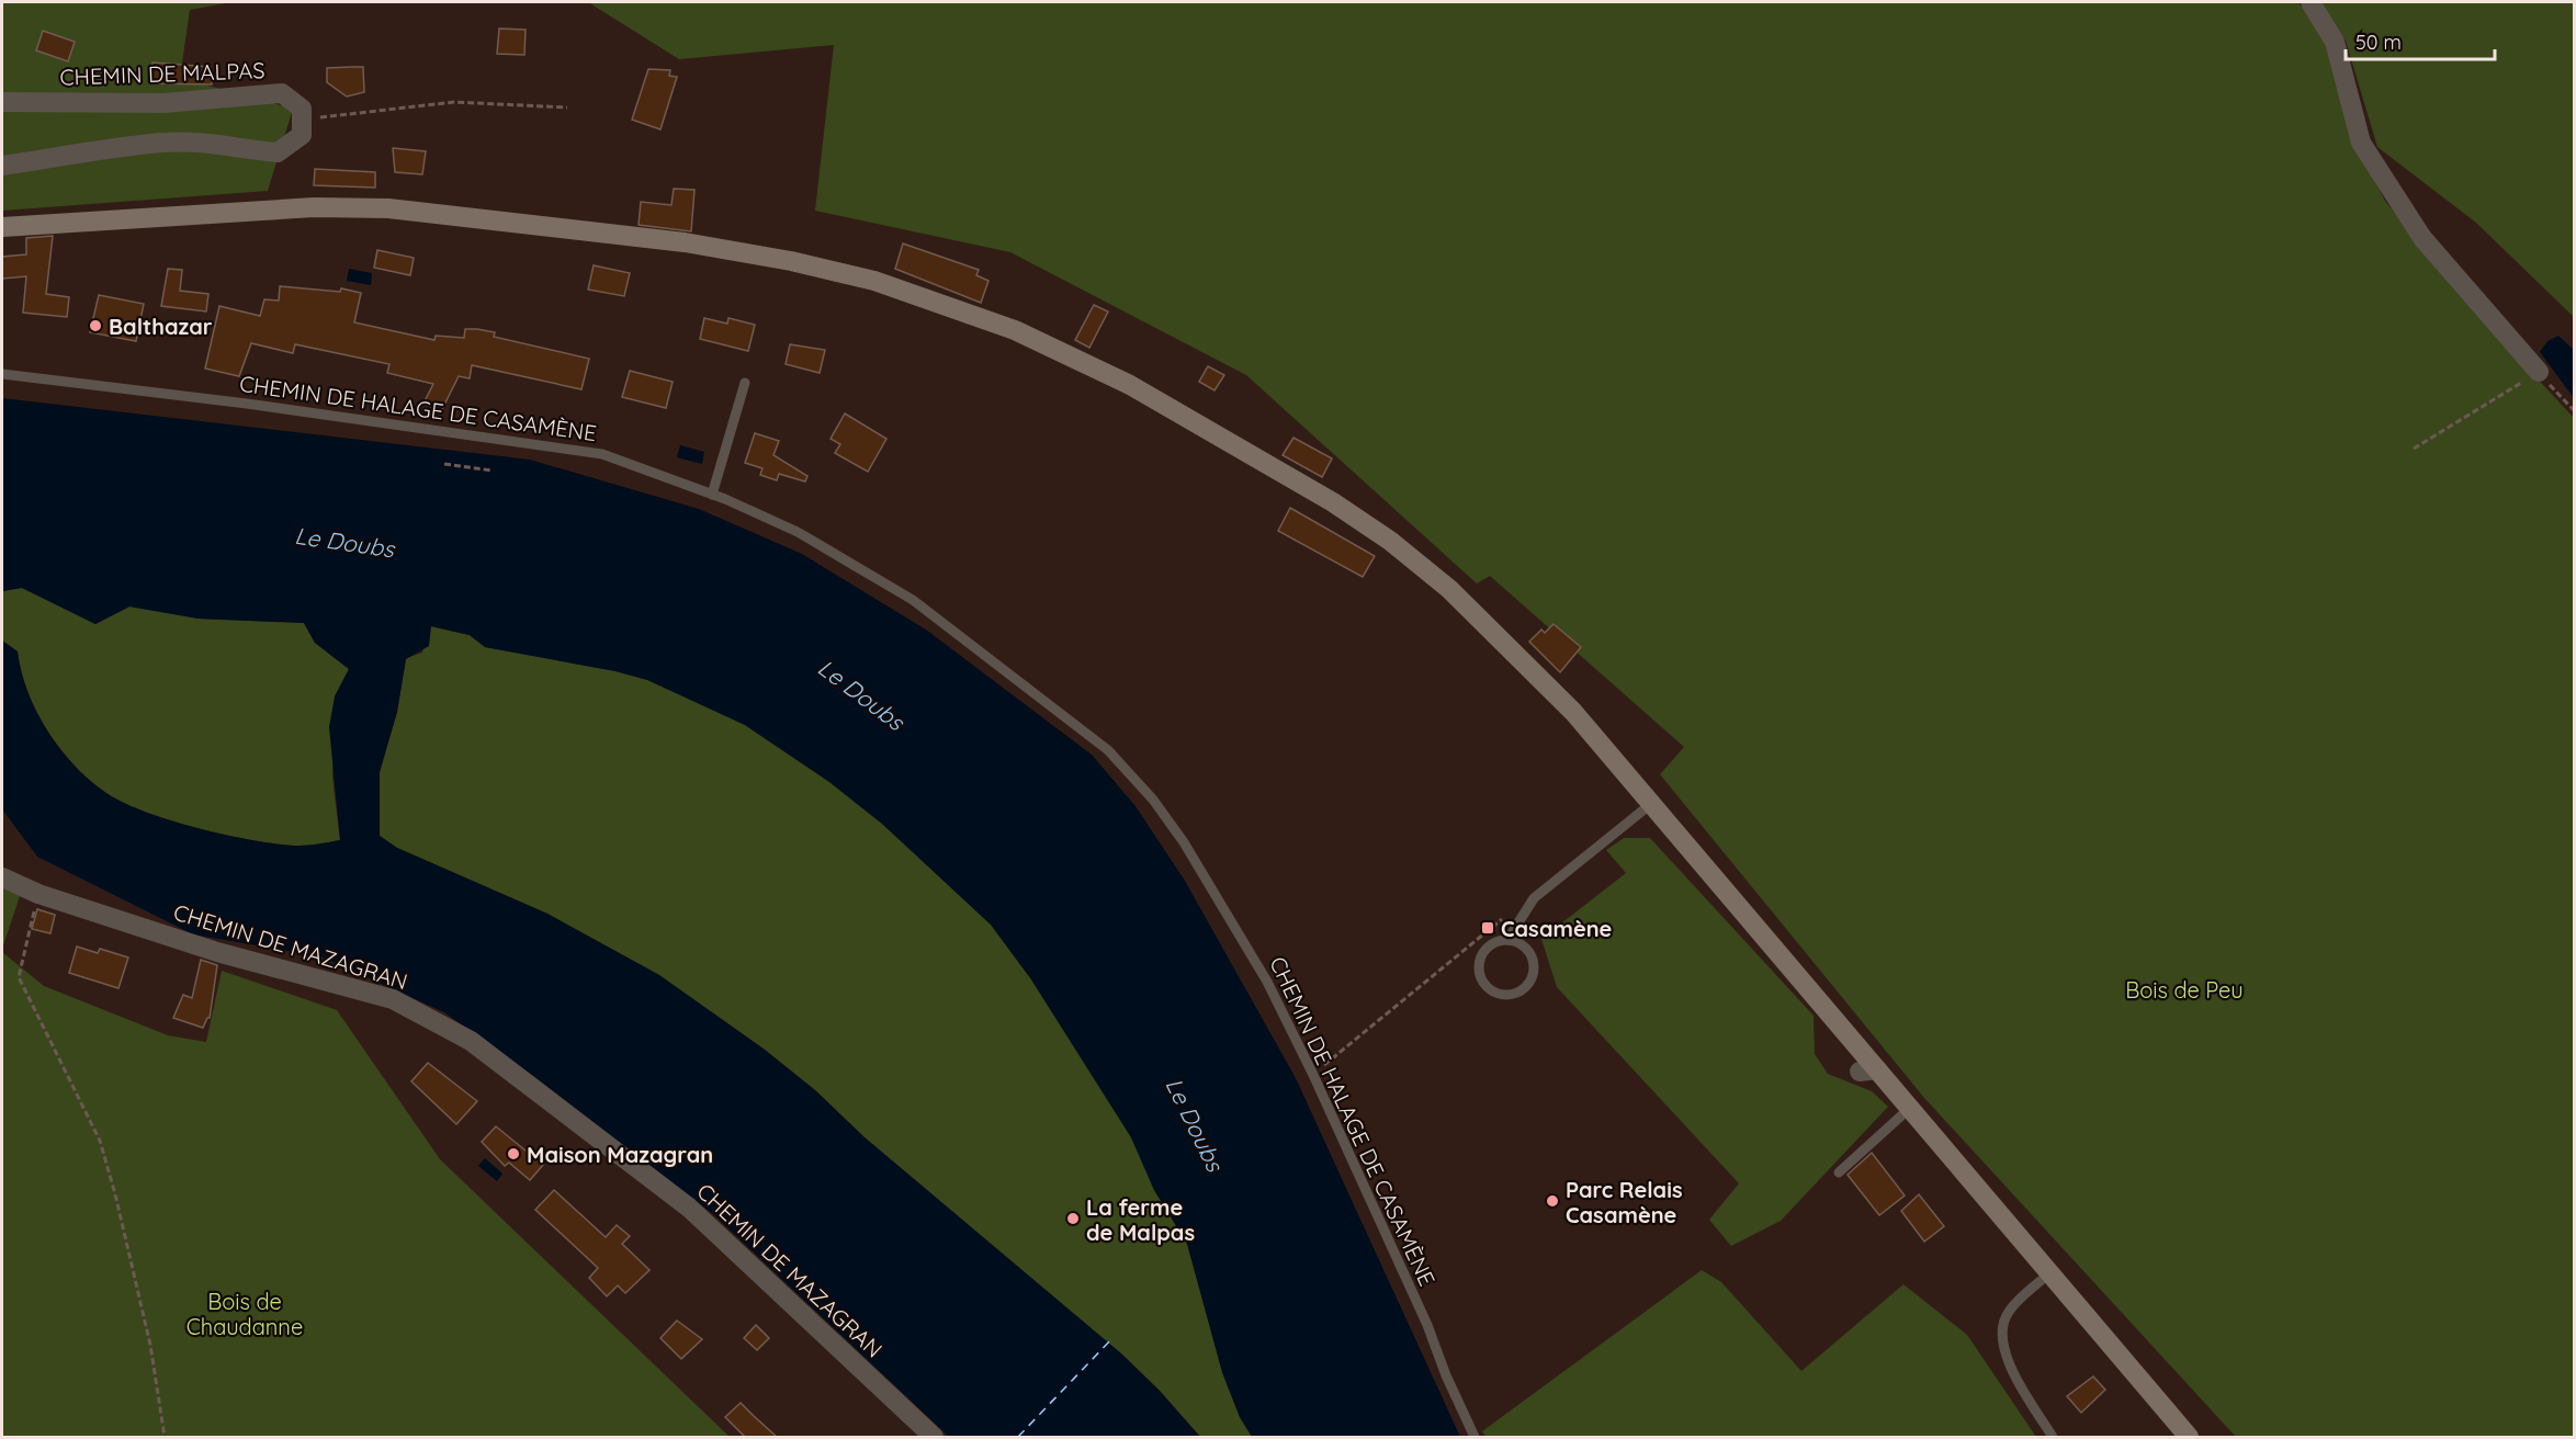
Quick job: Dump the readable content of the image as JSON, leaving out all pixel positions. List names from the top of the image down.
{
  "streets": {
    "street": ["CHEMIN DE MALPAS", "CHEMIN DE MAZAGRAN"],
    "lane": ["CHEMIN DE HALAGE DE CASAMÈNE"]
  },
  "water": ["Le Doubs"],
  "parks": ["Bois de Peu", "Bois de Chaudanne"],
  "places": {
    "other": [
      "Balthazar",
      "Maison Mazagran",
      "Parc Relais Casamène",
      "La ferme de Malpas"
    ],
    "transit": ["Casamène"]
  },
  "scale_bar": "50 m"
}
